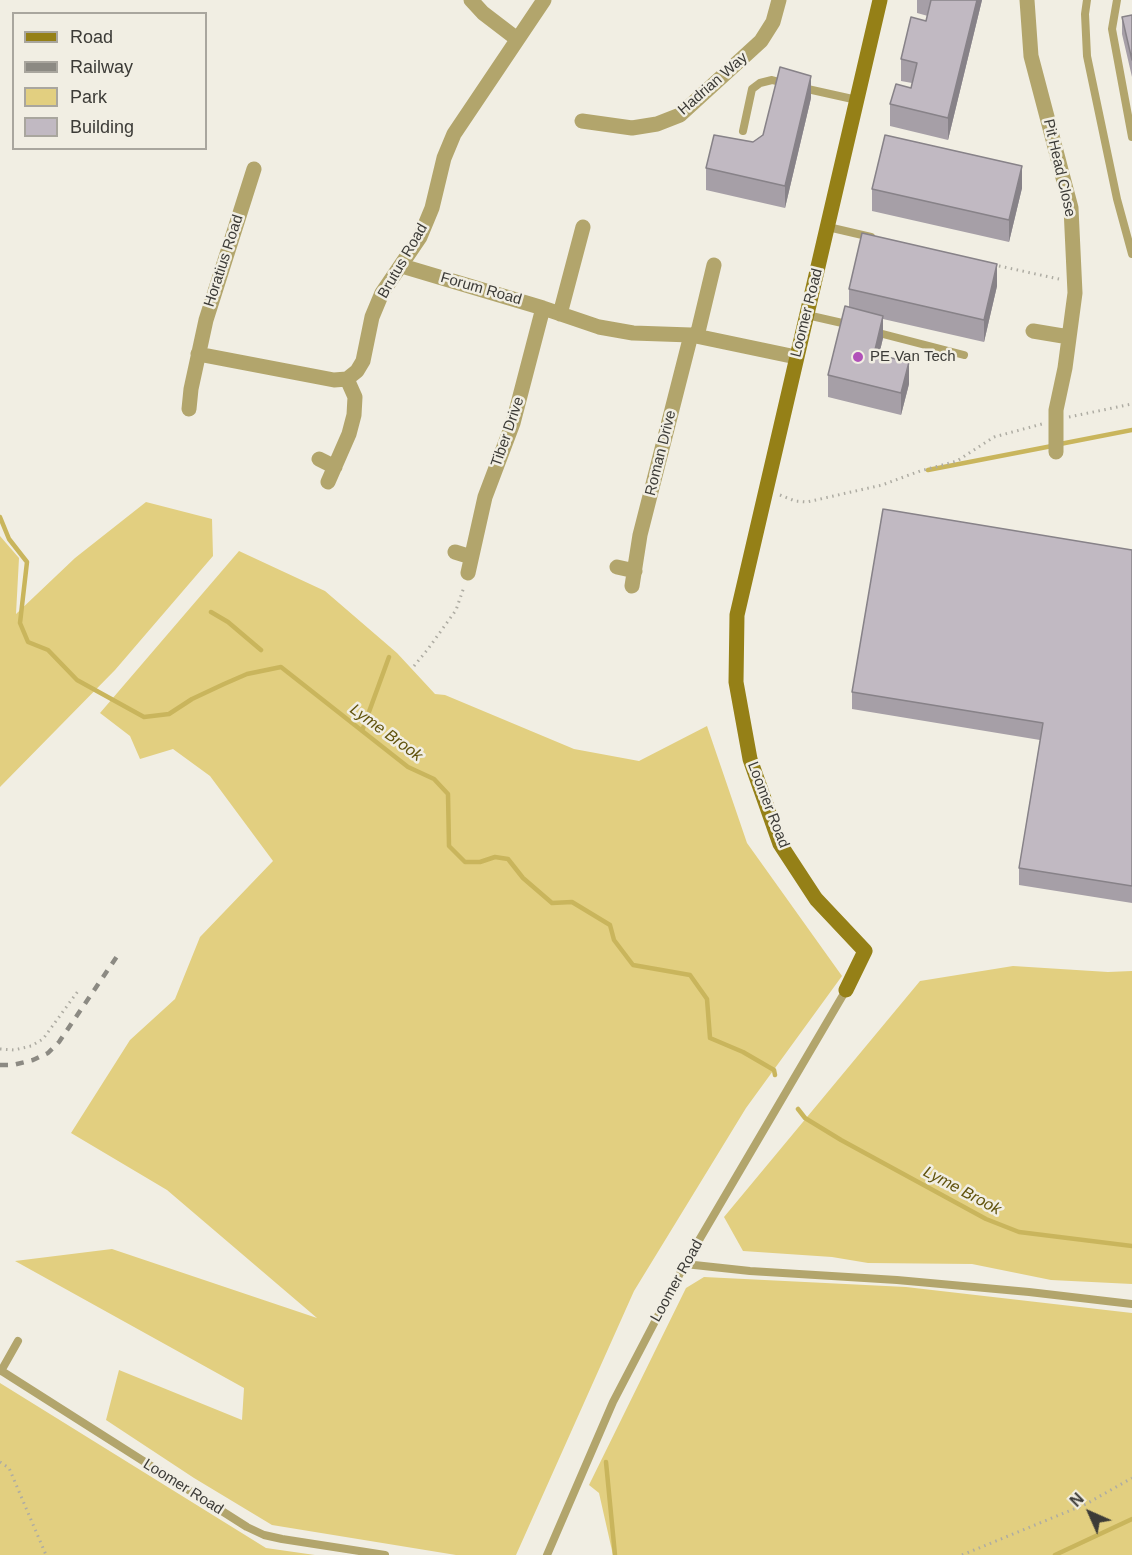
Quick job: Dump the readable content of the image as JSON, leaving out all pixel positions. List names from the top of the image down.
{
  "streets": {
    "street": [
      "Hadrian Way",
      "Pit Head Close",
      "Horatius Road",
      "Brutus Road",
      "Forum Road",
      "Loomer Road",
      "Tiber Drive",
      "Roman Drive"
    ]
  },
  "crossings": [
    ["Brutus Road", "Forum Road"],
    ["Forum Road", "Loomer Road"],
    ["Forum Road", "Tiber Drive"],
    ["Forum Road", "Roman Drive"]
  ],
  "water": ["Lyme Brook"],
  "places": ["PE Van Tech"],
  "legend": [
    "Road",
    "Railway",
    "Park",
    "Building"
  ],
  "north": "top left"
}
